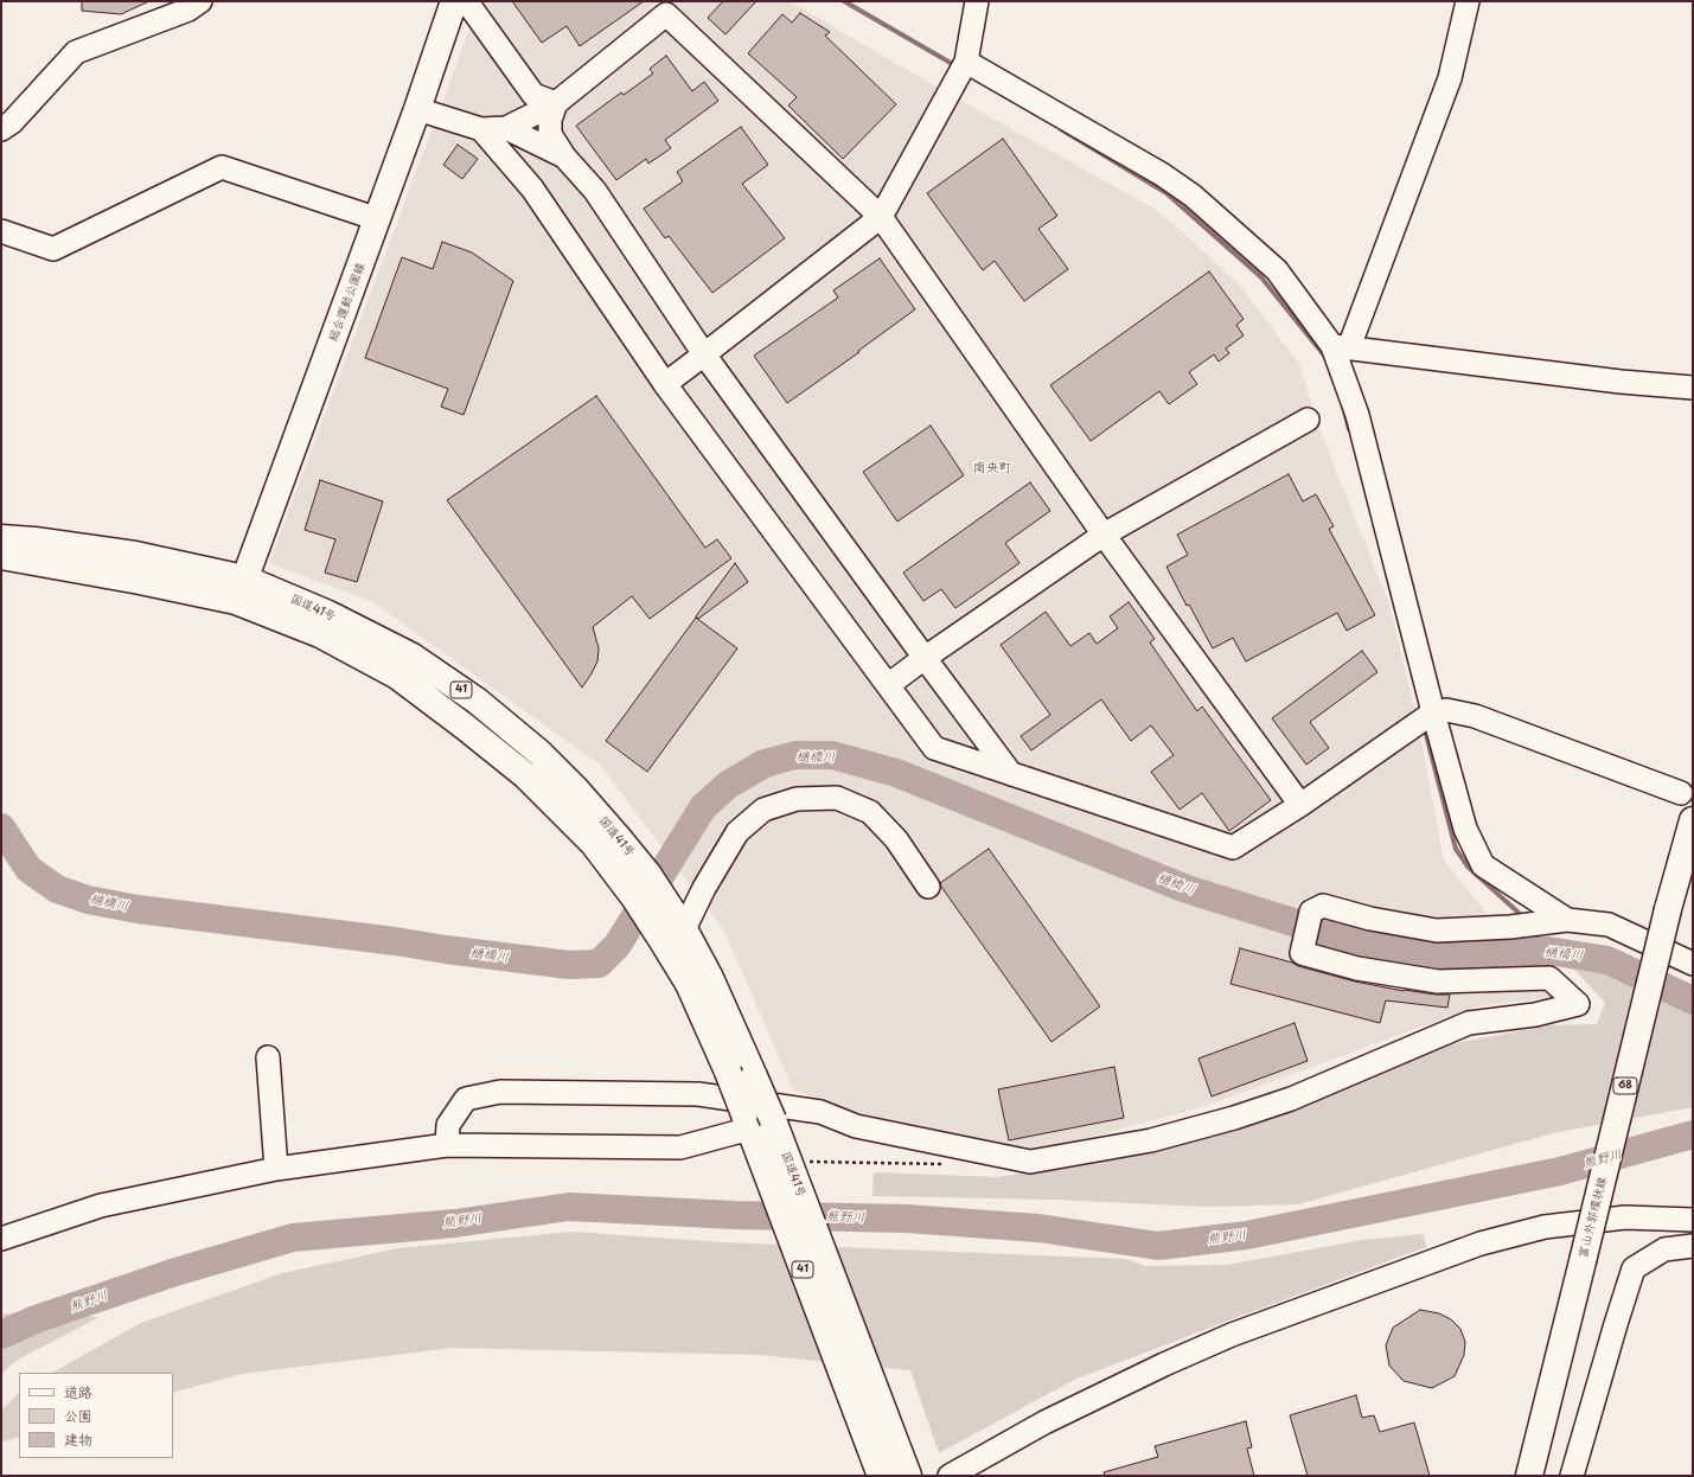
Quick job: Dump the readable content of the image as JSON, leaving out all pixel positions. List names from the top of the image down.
{
  "streets": {
    "main road": [
      "総合運動公園線",
      "国道41号",
      "41",
      "68",
      "富山外郭環状線"
    ]
  },
  "crossings": [
    ["総合運動公園線", "国道41号"]
  ],
  "districts": ["南央町"],
  "water": ["樋橋川", "熊野川"],
  "legend": ["道路", "公園", "建物"]
}
